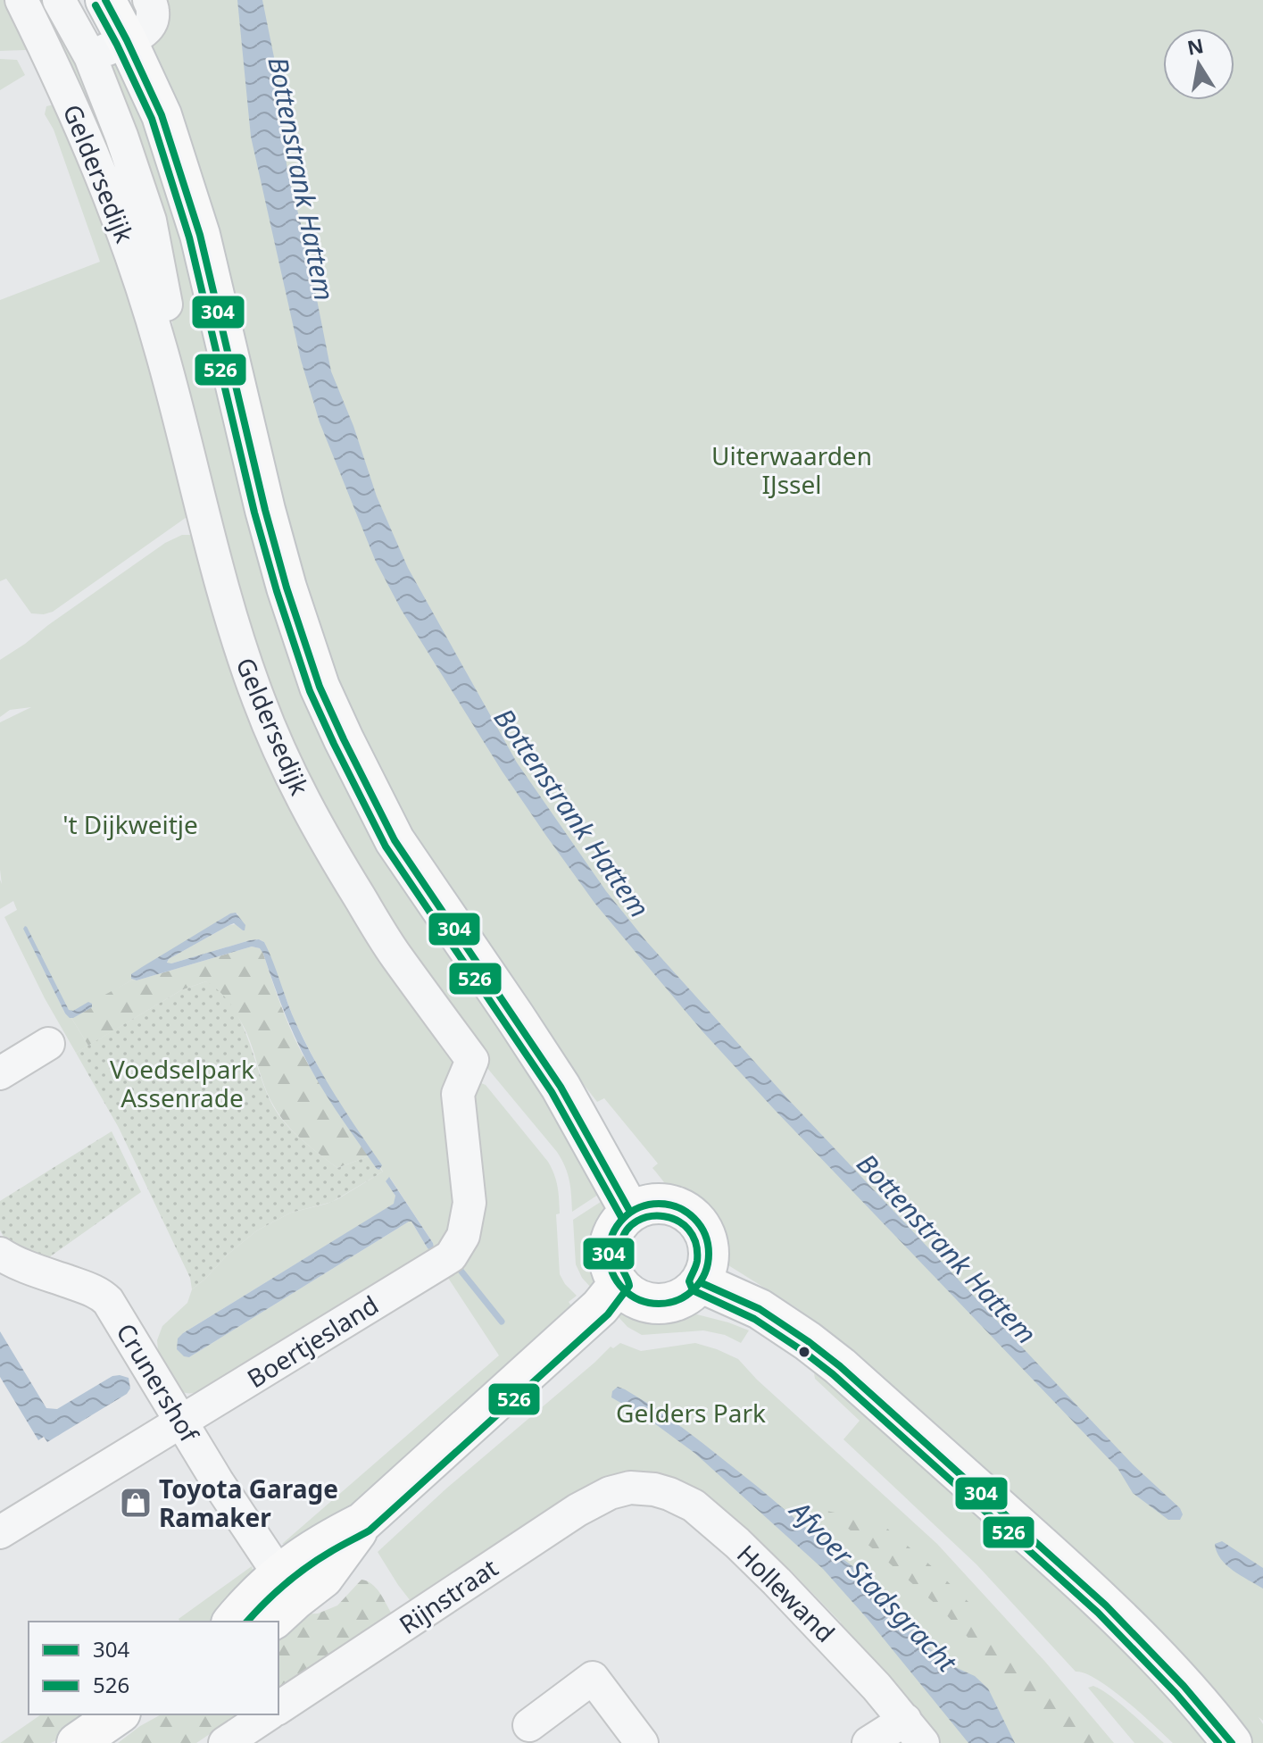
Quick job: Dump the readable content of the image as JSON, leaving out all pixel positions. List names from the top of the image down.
{
  "streets": {
    "street": [
      "Geldersedijk",
      "Boertjesland",
      "Crunershof",
      "Hollewand",
      "Rijnstraat"
    ]
  },
  "crossings": [
    ["Geldersedijk", "Boertjesland"],
    ["Boertjesland", "Crunershof"],
    ["Hollewand", "Rijnstraat"]
  ],
  "water": ["Bottenstrank Hattem", "Afvoer Stadsgracht"],
  "parks": [
    "Uiterwaarden IJssel",
    "'t Dijkweitje",
    "Voedselpark Assenrade",
    "Gelders Park"
  ],
  "places": {
    "shop": ["Toyota Garage Ramaker"]
  },
  "lines": ["transit line 304", "transit line 526"],
  "legend": ["304", "526"],
  "north": "top"
}
